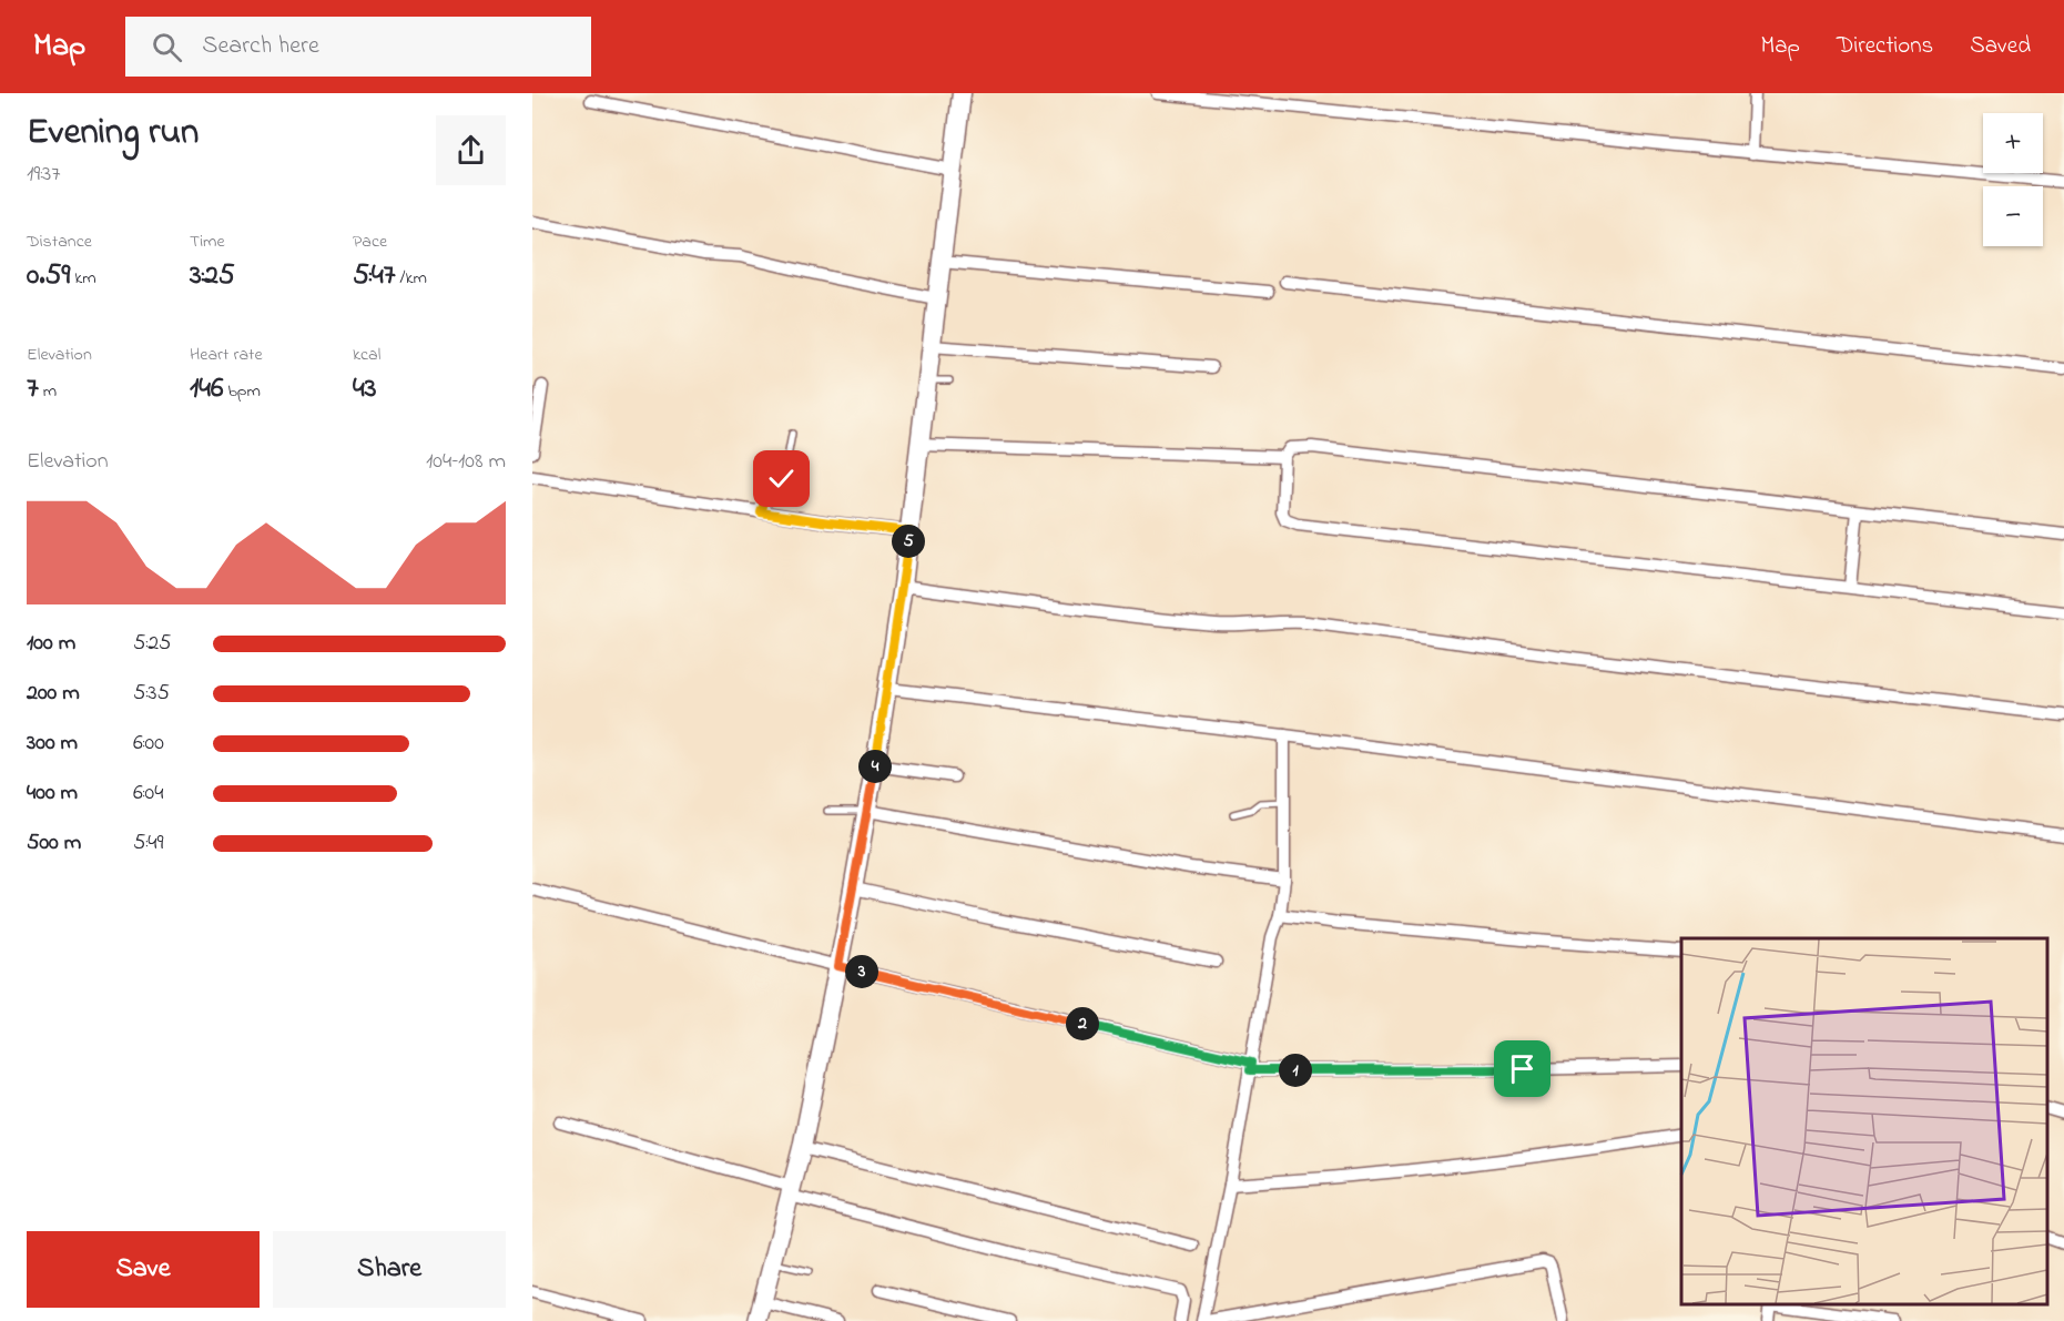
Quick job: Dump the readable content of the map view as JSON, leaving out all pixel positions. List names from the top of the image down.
{
  "page": {
    "header": "Map",
    "search": "Search here",
    "nav": ["Map", "Directions", "Saved"],
    "heading": ["Evening run", "19:37"],
    "map_buttons": ["+", "−"],
    "stats": [
      ["Distance", "0.59 km"],
      ["Time", "3:25"],
      ["Pace", "5:47 /km"],
      ["Elevation", "7 m"],
      ["Heart rate", "146 bpm"],
      ["kcal", "43"]
    ],
    "chart": ["Elevation", "104–108 m"],
    "pins": [
      "5",
      "4",
      "3",
      "2",
      "1"
    ],
    "list": [
      {
        "name": "100 m",
        "note": "5:25"
      },
      {
        "name": "200 m",
        "note": "5:35"
      },
      {
        "name": "300 m",
        "note": "6:00"
      },
      {
        "name": "400 m",
        "note": "6:04"
      },
      {
        "name": "500 m",
        "note": "5:49"
      }
    ],
    "buttons": ["Save", "Share"]
  }
}
